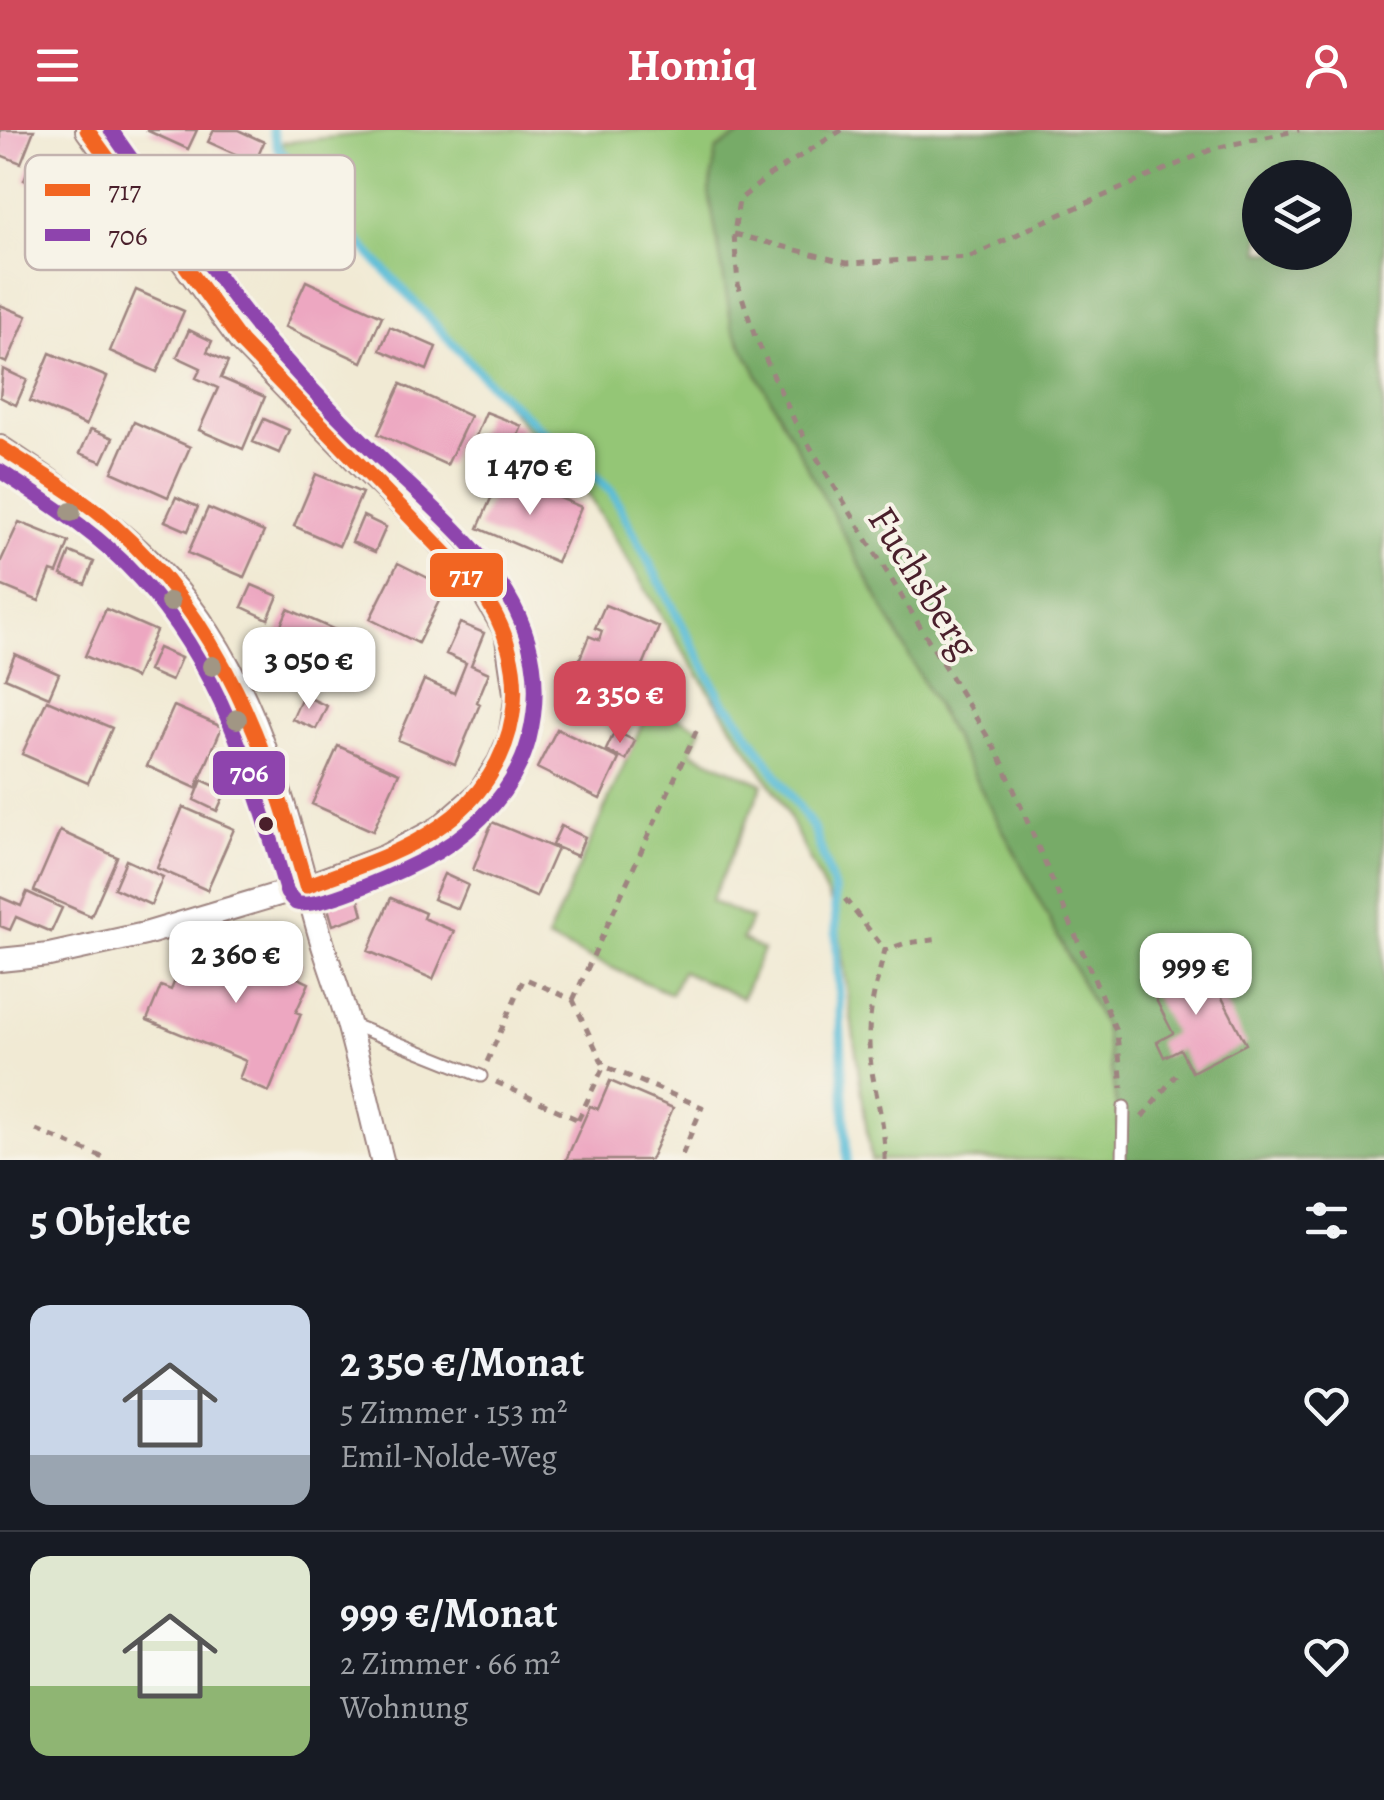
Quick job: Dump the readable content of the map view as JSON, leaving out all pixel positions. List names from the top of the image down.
{
  "streets": {
    "path": ["Fuchsberg"]
  },
  "lines": ["transit line 717", "transit line 706"],
  "legend": ["717", "706"],
  "page": {
    "header": "Homiq",
    "price": [
      "1 470 €",
      "3 050 €",
      "2 350 €",
      "2 360 €",
      "999 €"
    ],
    "heading": "5 Objekte",
    "list": [
      {
        "name": "2 350 €/Monat",
        "note": "5 Zimmer · 153 m² · Emil-Nolde-Weg"
      },
      {
        "name": "999 €/Monat",
        "note": "2 Zimmer · 66 m² · Wohnung"
      }
    ]
  }
}
